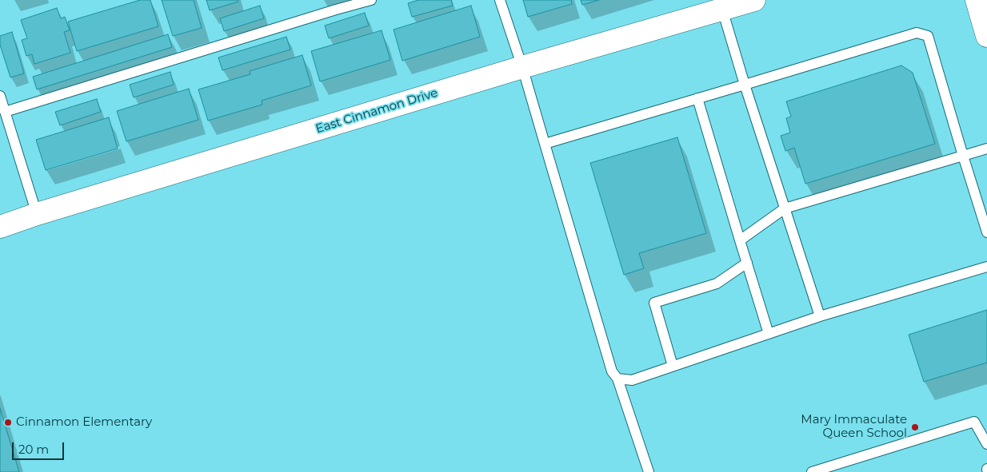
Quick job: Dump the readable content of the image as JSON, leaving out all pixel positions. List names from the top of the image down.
{
  "streets": {
    "street": ["East Cinnamon Drive"]
  },
  "places": ["Cinnamon Elementary", "Mary Immaculate Queen School"],
  "scale_bar": "20 m"
}
